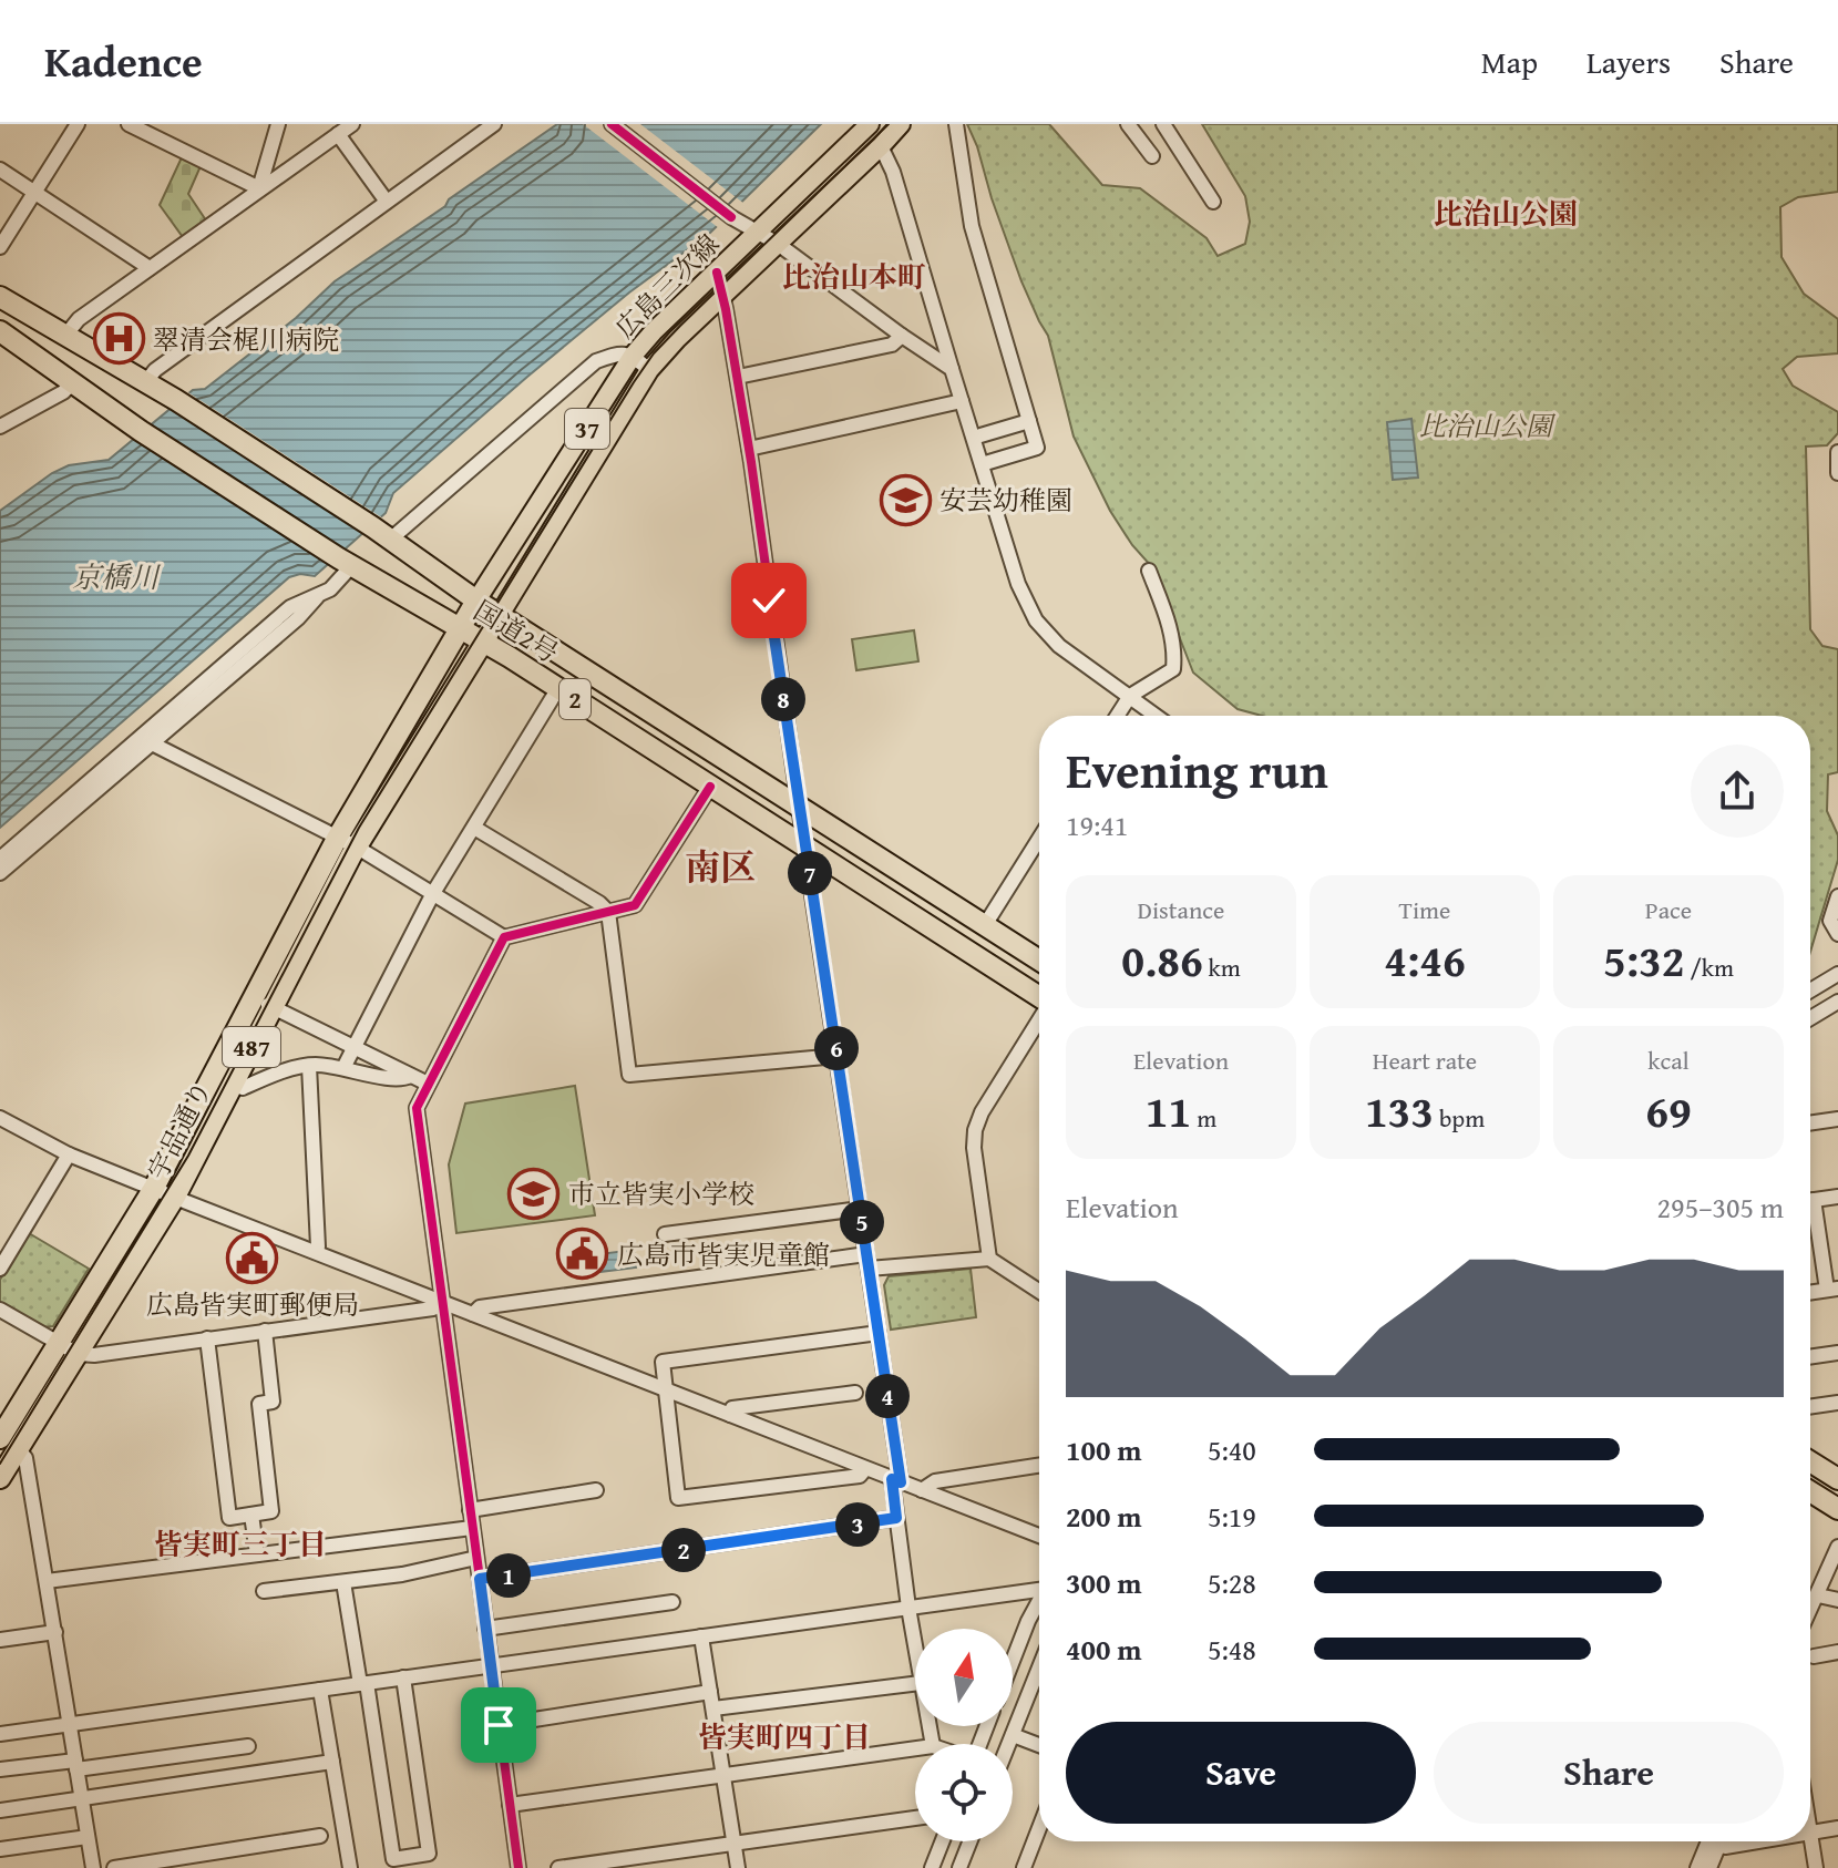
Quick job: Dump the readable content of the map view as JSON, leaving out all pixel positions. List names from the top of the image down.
{
  "streets": {
    "highway": [
      "国道2号",
      "2",
      "487",
      "宇品通り"
    ],
    "main road": ["広島三次線", "37"]
  },
  "crossings": [
    ["広島三次線", "国道2号"],
    ["広島三次線", "宇品通り"],
    ["国道2号", "宇品通り"]
  ],
  "districts": [
    "比治山公園",
    "比治山本町",
    "南区",
    "皆実町三丁目",
    "皆実町四丁目"
  ],
  "water": ["京橋川"],
  "parks": ["比治山公園"],
  "places": {
    "hospital": ["翠清会梶川病院"],
    "school or university": ["安芸幼稚園", "市立皆実小学校"],
    "public building": ["広島市皆実児童館", "広島皆実町郵便局"]
  },
  "north": "top",
  "page": {
    "header": "Kadence",
    "nav": ["Map", "Layers", "Share"],
    "pins": [
      "8",
      "7",
      "6",
      "5",
      "4",
      "3",
      "2",
      "1"
    ],
    "heading": ["Evening run", "19:41"],
    "stats": [
      ["Distance", "0.86 km"],
      ["Time", "4:46"],
      ["Pace", "5:32 /km"],
      ["Elevation", "11 m"],
      ["Heart rate", "133 bpm"],
      ["kcal", "69"]
    ],
    "chart": ["Elevation", "295–305 m"],
    "list": [
      {
        "name": "100 m",
        "note": "5:40"
      },
      {
        "name": "200 m",
        "note": "5:19"
      },
      {
        "name": "300 m",
        "note": "5:28"
      },
      {
        "name": "400 m",
        "note": "5:48"
      }
    ],
    "buttons": ["Save", "Share"]
  }
}
